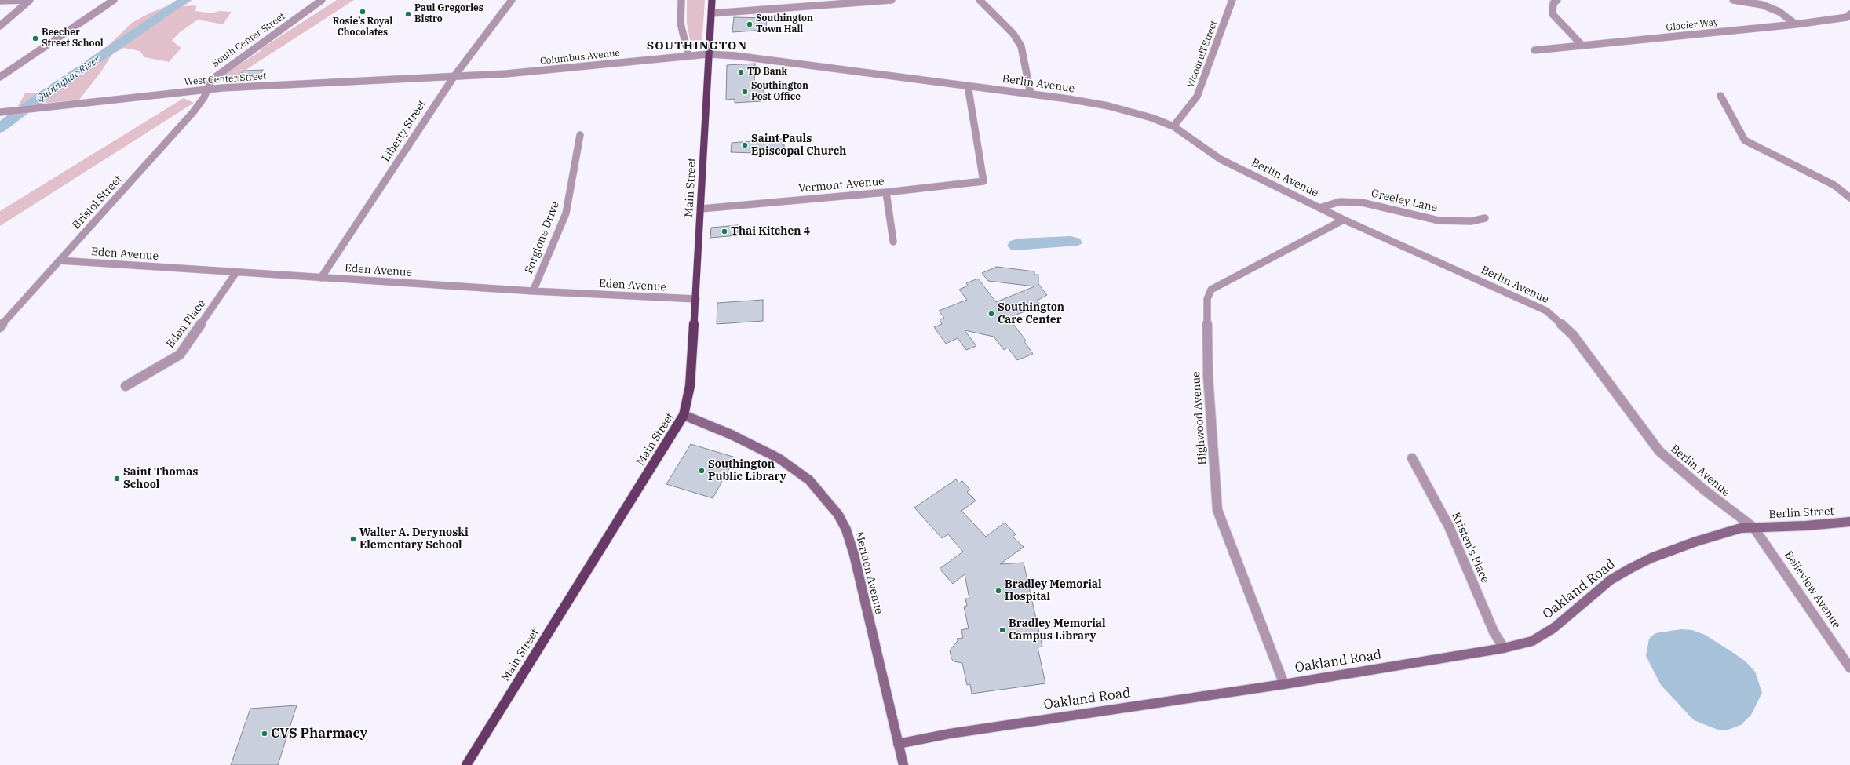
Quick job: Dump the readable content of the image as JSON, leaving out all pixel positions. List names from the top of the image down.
{
  "streets": {
    "highway": ["Main Street"],
    "main road": ["Berlin Street", "Meriden Avenue", "Oakland Road"],
    "street": [
      "Glacier Way",
      "South Center Street",
      "Woodruff Street",
      "Columbus Avenue",
      "West Center Street",
      "Berlin Avenue",
      "Liberty Street",
      "Vermont Avenue",
      "Greeley Lane",
      "Bristol Street",
      "Forgione Drive",
      "Eden Avenue",
      "Eden Place",
      "Highwood Avenue",
      "Kristen's Place",
      "Belleview Avenue"
    ]
  },
  "crossings": [
    ["South Center Street", "West Center Street"],
    ["South Center Street", "Bristol Street"],
    ["Woodruff Street", "Berlin Avenue"],
    ["Columbus Avenue", "West Center Street"],
    ["Columbus Avenue", "Berlin Avenue"],
    ["Columbus Avenue", "Liberty Street"],
    ["Columbus Avenue", "Main Street"],
    ["West Center Street", "Liberty Street"],
    ["West Center Street", "Bristol Street"],
    ["Berlin Avenue", "Vermont Avenue"],
    ["Berlin Avenue", "Main Street"],
    ["Berlin Avenue", "Greeley Lane"],
    ["Berlin Avenue", "Highwood Avenue"],
    ["Berlin Avenue", "Berlin Street"],
    ["Berlin Avenue", "Oakland Road"],
    ["Berlin Avenue", "Belleview Avenue"],
    ["Liberty Street", "Eden Avenue"],
    ["Vermont Avenue", "Main Street"],
    ["Main Street", "Eden Avenue"],
    ["Main Street", "Meriden Avenue"],
    ["Bristol Street", "Eden Avenue"],
    ["Forgione Drive", "Eden Avenue"],
    ["Eden Avenue", "Eden Place"],
    ["Highwood Avenue", "Oakland Road"],
    ["Berlin Street", "Oakland Road"],
    ["Berlin Street", "Belleview Avenue"],
    ["Kristen's Place", "Oakland Road"],
    ["Meriden Avenue", "Oakland Road"],
    ["Oakland Road", "Belleview Avenue"]
  ],
  "districts": ["SOUTHINGTON"],
  "water": ["Quinnipiac River"],
  "places": [
    "Rosie’s Royal Chocolates",
    "Paul Gregories Bistro",
    "Southington Town Hall",
    "Beecher Street School",
    "TD Bank",
    "Southington Post Office",
    "Saint Pauls Episcopal Church",
    "Thai Kitchen 4",
    "Southington Care Center",
    "Southington Public Library",
    "Saint Thomas School",
    "Walter A. Derynoski Elementary School",
    "Bradley Memorial Hospital",
    "Bradley Memorial Campus Library",
    "CVS Pharmacy"
  ]
}
